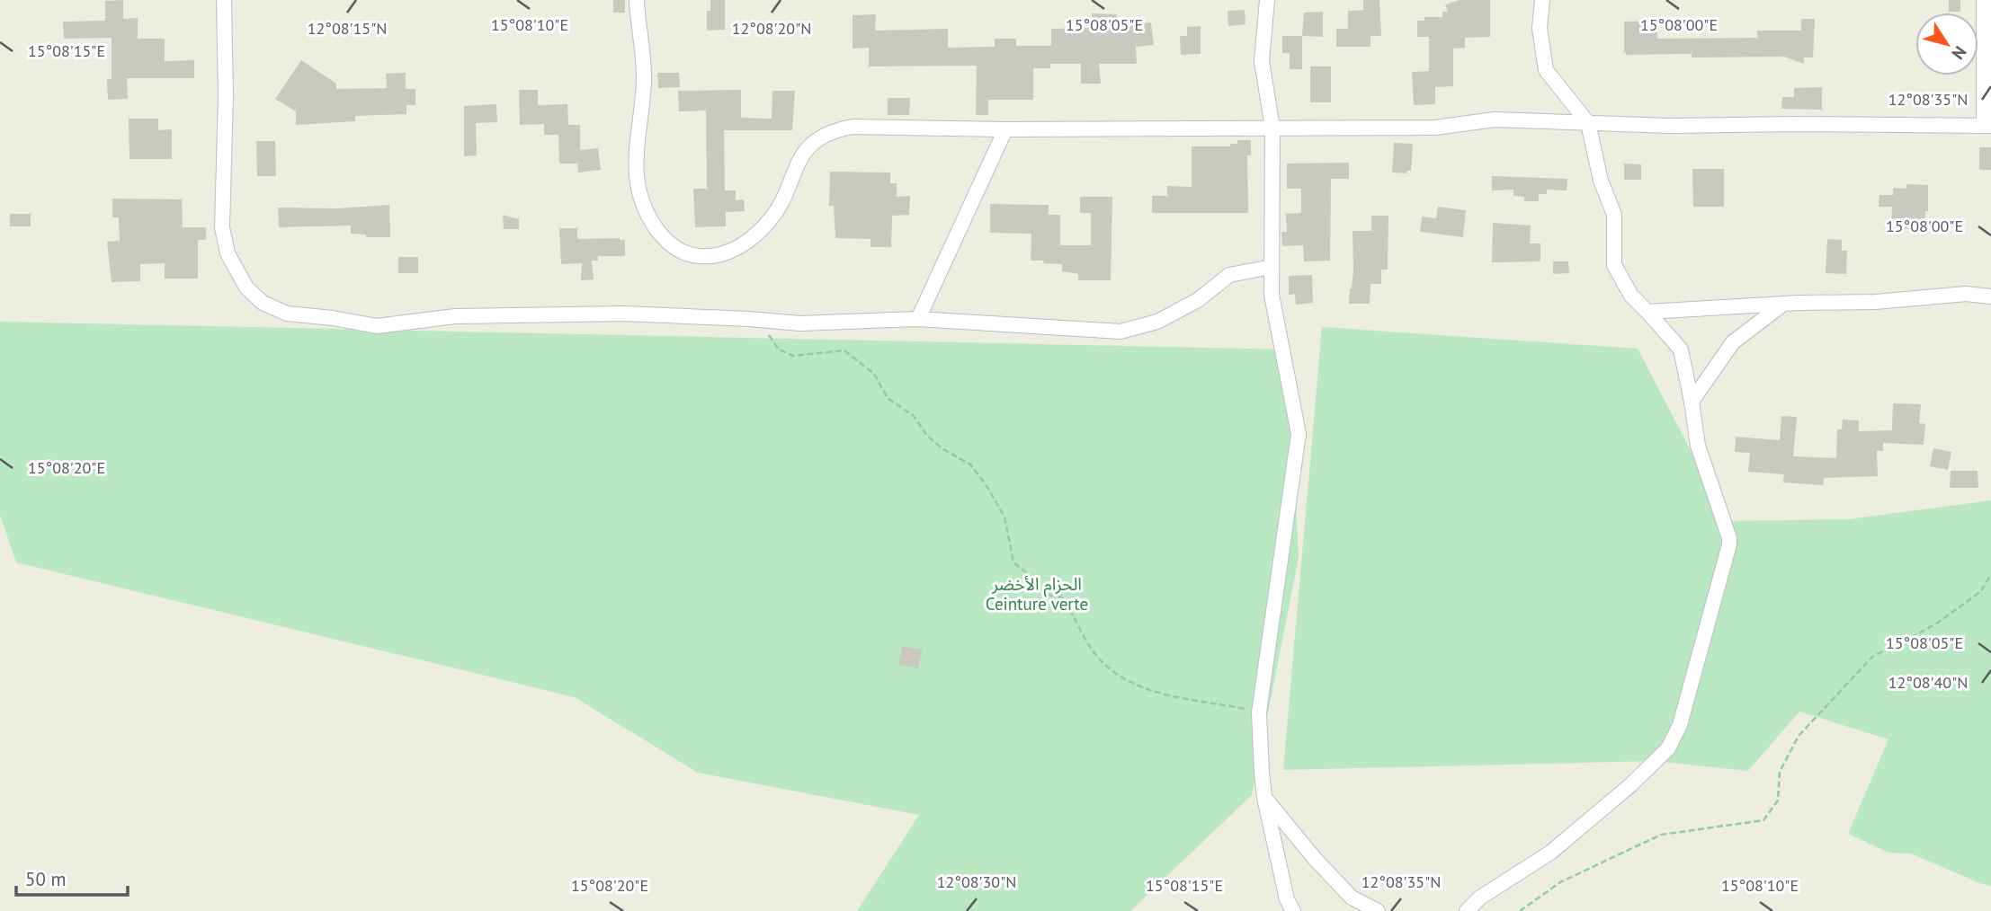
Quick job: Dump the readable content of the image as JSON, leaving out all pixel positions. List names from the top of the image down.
{
  "parks": ["الحزام الأخضر Ceinture verte"],
  "scale_bar": "50 m",
  "north": "bottom right",
  "coordinates": [
    "15°08'05\"E",
    "15°08'10\"E",
    "15°08'00\"E",
    "12°08'20\"N",
    "12°08'15\"N",
    "15°08'15\"E",
    "12°08'35\"N",
    "15°08'20\"E",
    "12°08'40\"N",
    "12°08'30\"N"
  ]
}
